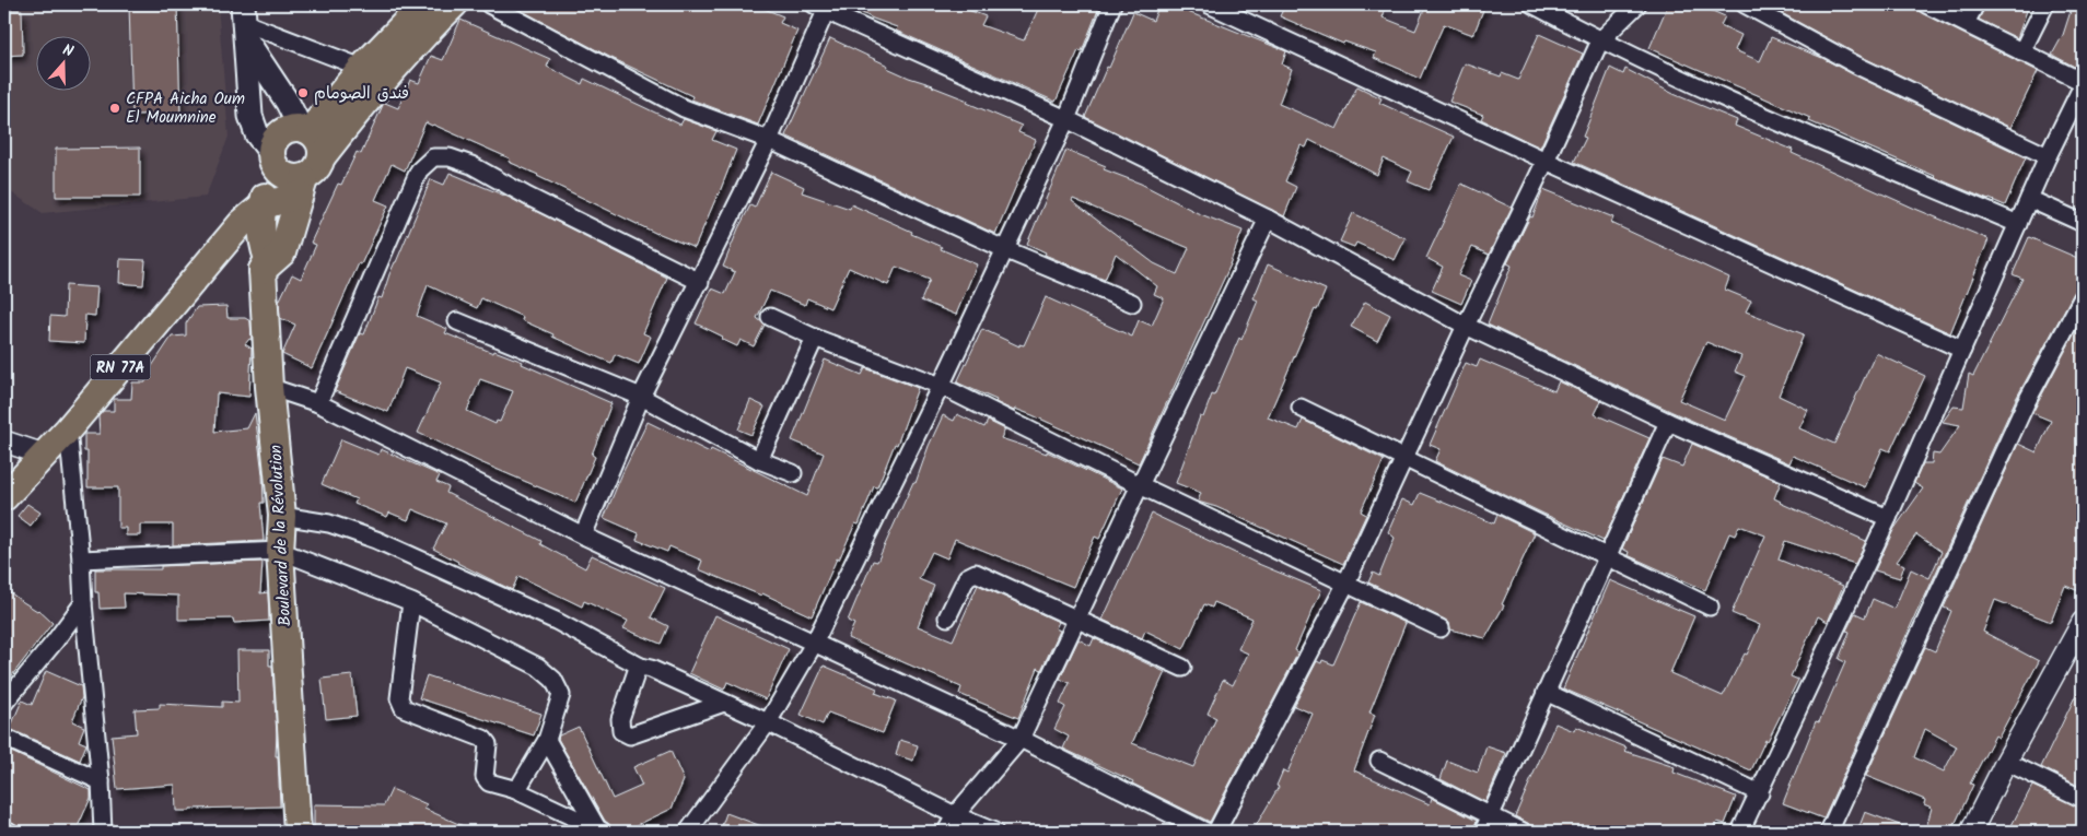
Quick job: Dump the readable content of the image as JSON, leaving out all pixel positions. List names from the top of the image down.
{
  "streets": {
    "main road": ["RN 77A", "Boulevard de la Révolution"]
  },
  "crossings": [
    ["RN 77A", "Boulevard de la Révolution"]
  ],
  "places": ["فندق الصومام", "CFPA Aicha Oum El Moumnine"],
  "north": "top"
}
